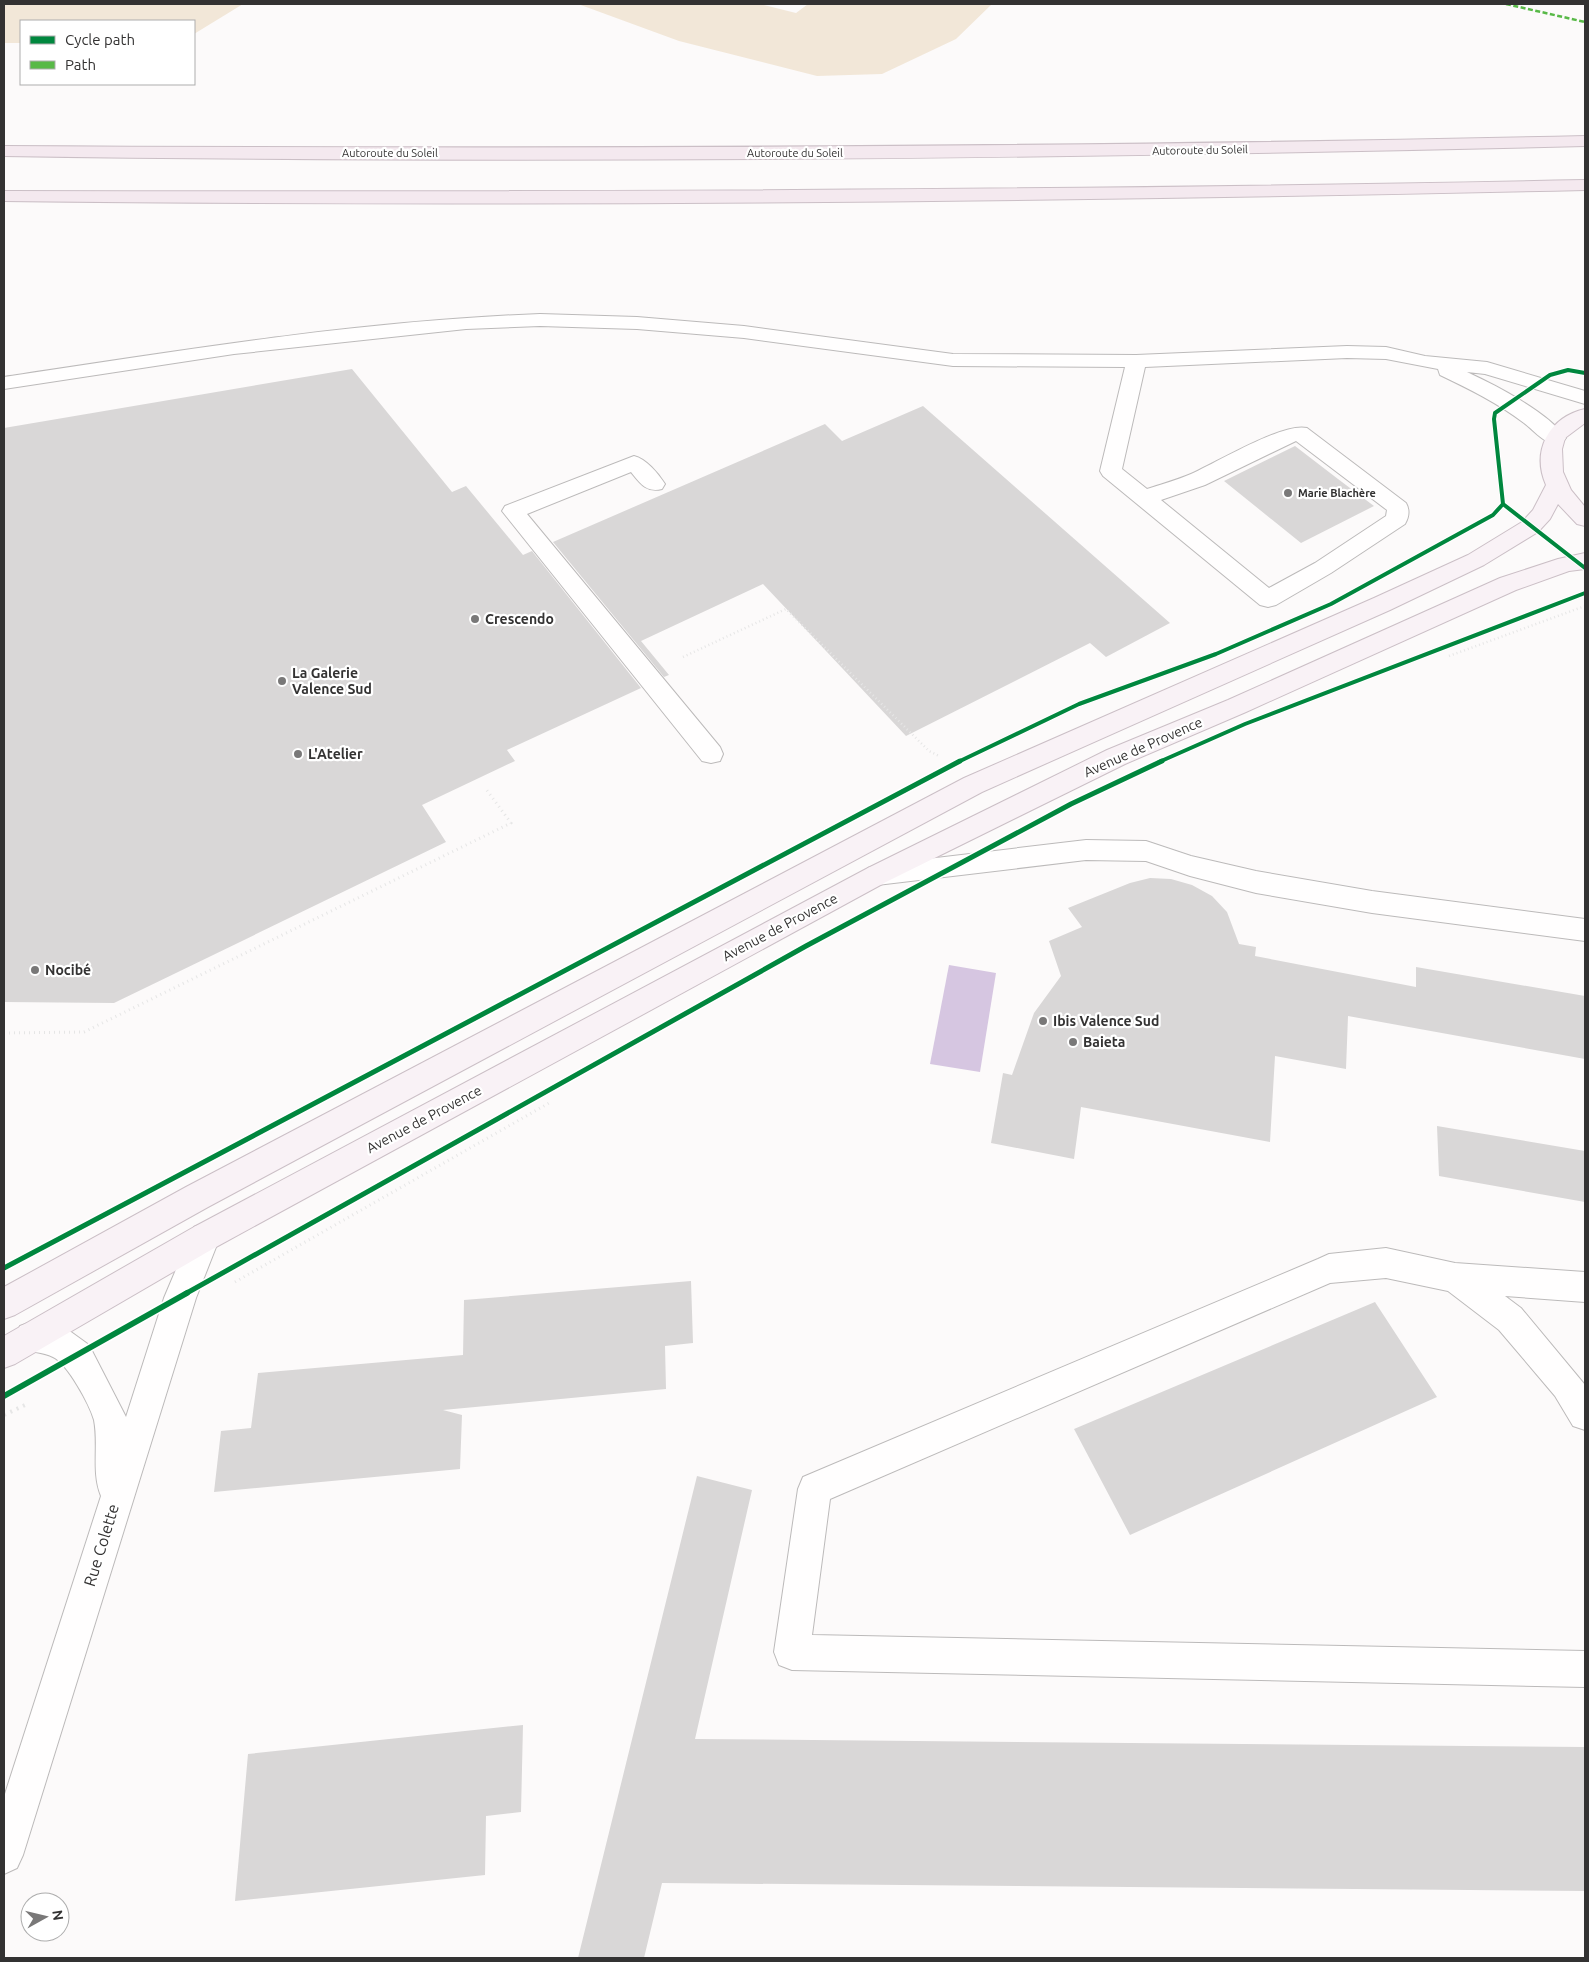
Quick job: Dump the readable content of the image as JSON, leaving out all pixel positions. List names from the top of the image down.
{
  "streets": {
    "highway": ["Autoroute du Soleil"],
    "main road": ["Avenue de Provence"],
    "street": ["Rue Colette"]
  },
  "crossings": [
    ["Avenue de Provence", "Rue Colette"]
  ],
  "places": [
    "Marie Blachère",
    "Crescendo",
    "La Galerie Valence Sud",
    "L'Atelier",
    "Nocibé",
    "Ibis Valence Sud",
    "Baieta"
  ],
  "legend": ["Cycle path", "Path"],
  "north": "right"
}
